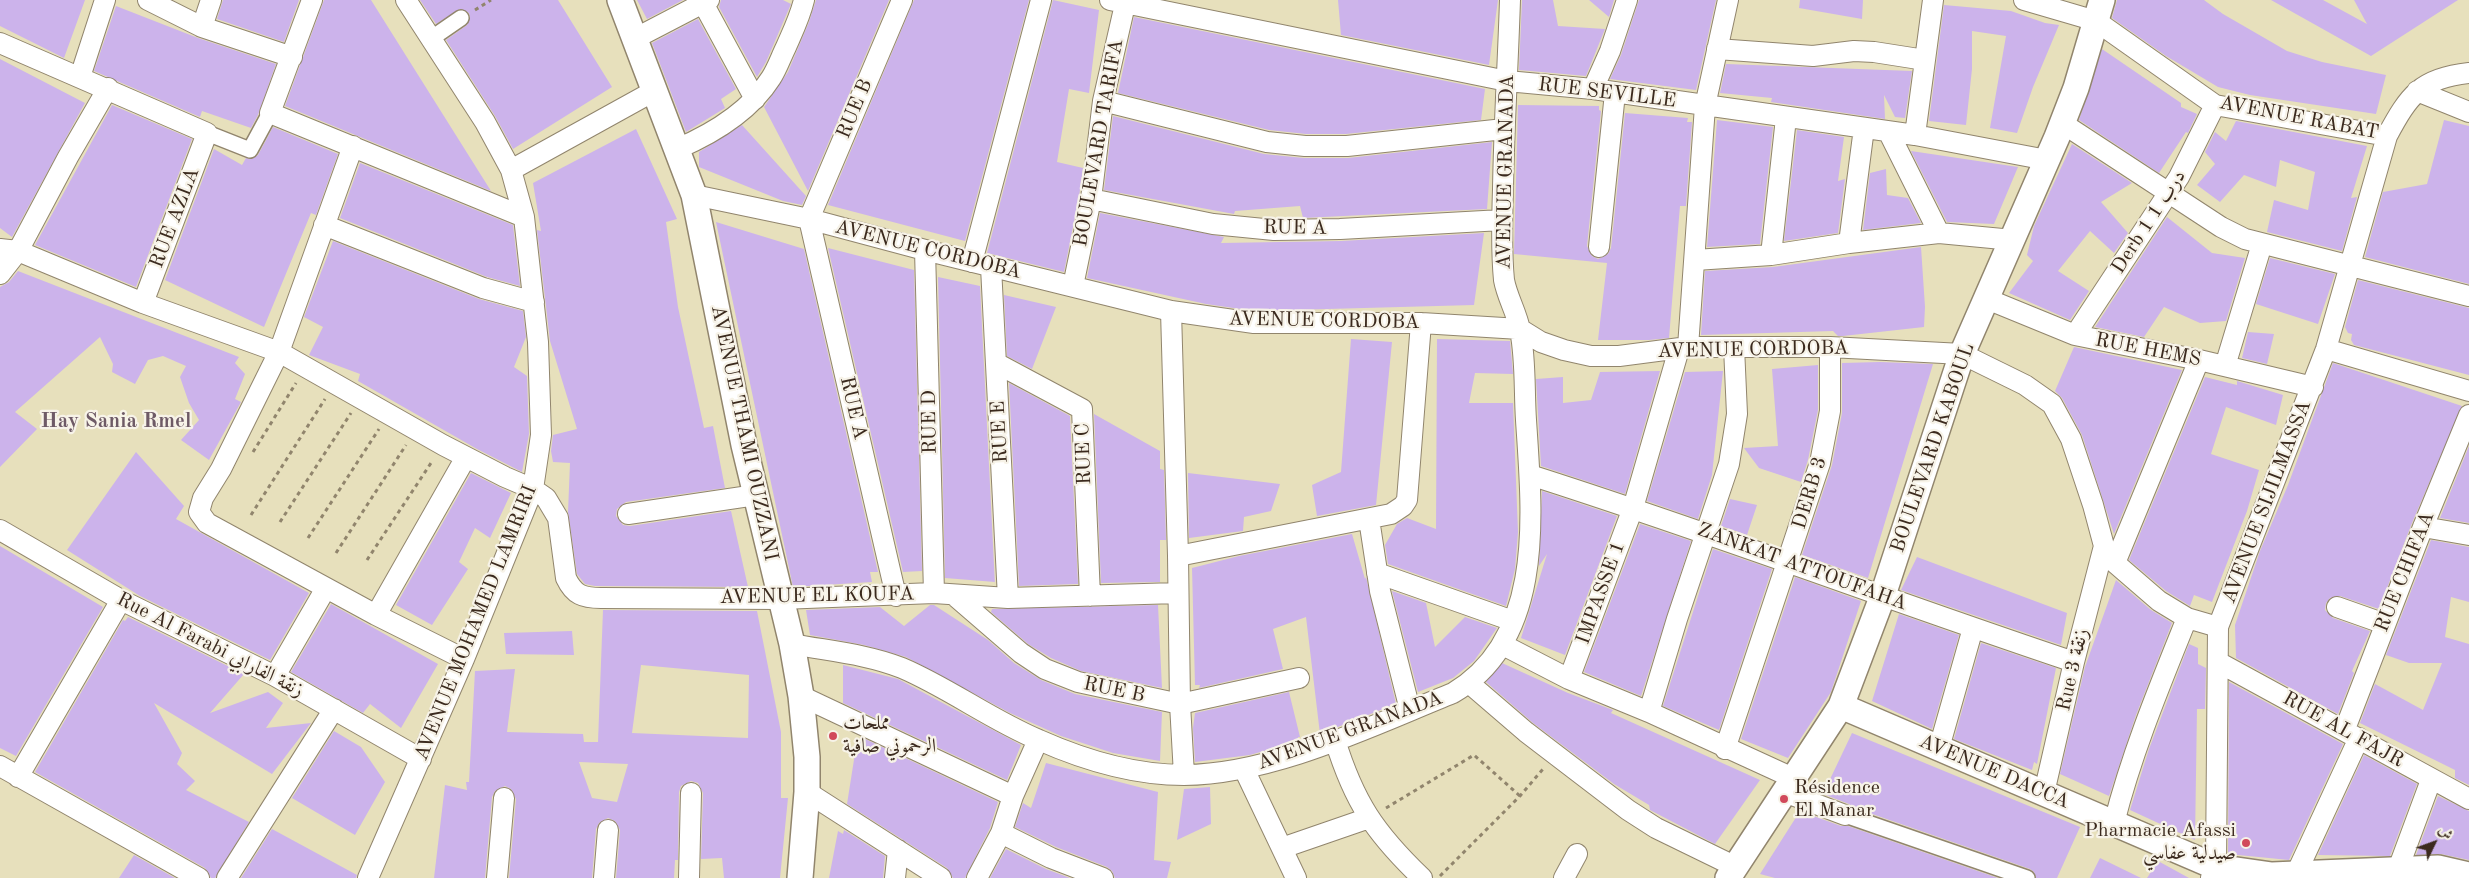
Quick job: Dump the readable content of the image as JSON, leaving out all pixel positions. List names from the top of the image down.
{
  "streets": {
    "street": [
      "RUE SEVILLE",
      "RUE B",
      "AVENUE RABAT",
      "BOULEVARD TARIFA",
      "AVENUE GRANADA",
      "RUE AZLA",
      "Derb 1 درب 1",
      "RUE A",
      "AVENUE CORDOBA",
      "RUE HEMS",
      "RUE D",
      "RUE E",
      "AVENUE THAMI OUZZANI",
      "BOULEVARD KABOUL",
      "RUE C",
      "DERB 3",
      "AVENUE SIJILMASSA",
      "ZANKAT ATTOUFAHA",
      "RUE CHIFAA",
      "IMPASSE 1",
      "AVENUE EL KOUFA",
      "AVENUE MOHAMED LAMRIRI",
      "Rue Al Farabi زنقة الفارابي",
      "Rue 3 زنقة",
      "RUE AL FAJR",
      "AVENUE DACCA"
    ]
  },
  "crossings": [
    ["RUE SEVILLE", "BOULEVARD TARIFA"],
    ["RUE SEVILLE", "AVENUE GRANADA"],
    ["RUE SEVILLE", "BOULEVARD KABOUL"],
    ["RUE SEVILLE", "IMPASSE 1"],
    ["RUE B", "RUE A"],
    ["RUE B", "AVENUE CORDOBA"],
    ["RUE B", "AVENUE EL KOUFA"],
    ["AVENUE RABAT", "Derb 1 درب 1"],
    ["AVENUE RABAT", "BOULEVARD KABOUL"],
    ["AVENUE RABAT", "AVENUE SIJILMASSA"],
    ["BOULEVARD TARIFA", "RUE A"],
    ["BOULEVARD TARIFA", "AVENUE CORDOBA"],
    ["AVENUE GRANADA", "RUE A"],
    ["AVENUE GRANADA", "AVENUE CORDOBA"],
    ["AVENUE GRANADA", "AVENUE THAMI OUZZANI"],
    ["AVENUE GRANADA", "ZANKAT ATTOUFAHA"],
    ["Derb 1 درب 1", "RUE HEMS"],
    ["RUE A", "AVENUE CORDOBA"],
    ["RUE A", "AVENUE EL KOUFA"],
    ["AVENUE CORDOBA", "RUE D"],
    ["AVENUE CORDOBA", "RUE E"],
    ["AVENUE CORDOBA", "AVENUE THAMI OUZZANI"],
    ["AVENUE CORDOBA", "BOULEVARD KABOUL"],
    ["AVENUE CORDOBA", "DERB 3"],
    ["AVENUE CORDOBA", "IMPASSE 1"],
    ["RUE HEMS", "BOULEVARD KABOUL"],
    ["RUE HEMS", "AVENUE SIJILMASSA"],
    ["RUE HEMS", "Rue 3 زنقة"],
    ["RUE D", "AVENUE EL KOUFA"],
    ["RUE E", "RUE C"],
    ["RUE E", "AVENUE EL KOUFA"],
    ["AVENUE THAMI OUZZANI", "AVENUE EL KOUFA"],
    ["BOULEVARD KABOUL", "ZANKAT ATTOUFAHA"],
    ["BOULEVARD KABOUL", "AVENUE DACCA"],
    ["RUE C", "AVENUE EL KOUFA"],
    ["DERB 3", "ZANKAT ATTOUFAHA"],
    ["AVENUE SIJILMASSA", "RUE AL FAJR"],
    ["AVENUE SIJILMASSA", "AVENUE DACCA"],
    ["ZANKAT ATTOUFAHA", "IMPASSE 1"],
    ["ZANKAT ATTOUFAHA", "Rue 3 زنقة"],
    ["RUE CHIFAA", "RUE AL FAJR"],
    ["RUE CHIFAA", "AVENUE DACCA"],
    ["AVENUE EL KOUFA", "AVENUE MOHAMED LAMRIRI"],
    ["AVENUE MOHAMED LAMRIRI", "Rue Al Farabi زنقة الفارابي"],
    ["Rue 3 زنقة", "AVENUE DACCA"]
  ],
  "districts": ["Hay Sania Rmel"],
  "places": ["مملحات الرحموني صافية", "Résidence El Manar", "Pharmacie Afassi صيدلية عفاسي"],
  "north": "top right"
}
